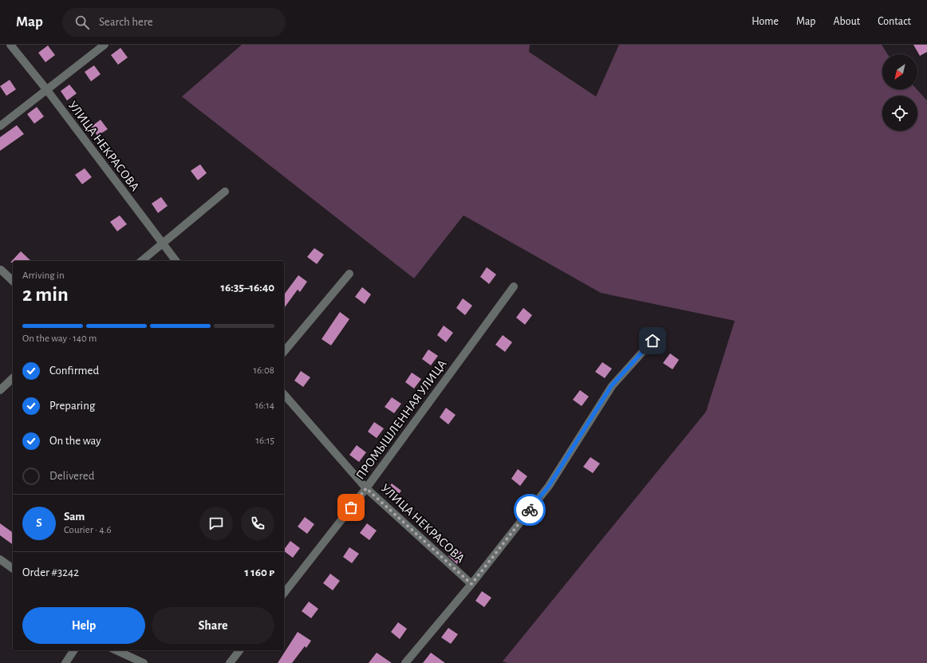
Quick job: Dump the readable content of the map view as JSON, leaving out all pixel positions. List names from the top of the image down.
{
  "streets": {
    "street": ["УЛИЦА НЕКРАСОВА", "ПРОМЫШЛЕННАЯ УЛИЦА"]
  },
  "crossings": [
    ["УЛИЦА НЕКРАСОВА", "ПРОМЫШЛЕННАЯ УЛИЦА"]
  ],
  "north": "bottom left",
  "page": {
    "header": "Map",
    "search": "Search here",
    "nav": [
      "Home",
      "Map",
      "About",
      "Contact"
    ],
    "heading": ["2 min", "Arriving in", "16:35–16:40"],
    "panel": [
      "Sam",
      "Courier · 4.6",
      "Order #3242",
      "1 160 ₽"
    ],
    "bar": "On the way · 140 m",
    "list": [
      ["Confirmed", "16:08"],
      ["Preparing", "16:14"],
      ["On the way", "16:15"],
      "Delivered"
    ],
    "round": "S",
    "buttons": ["Help", "Share"]
  }
}
